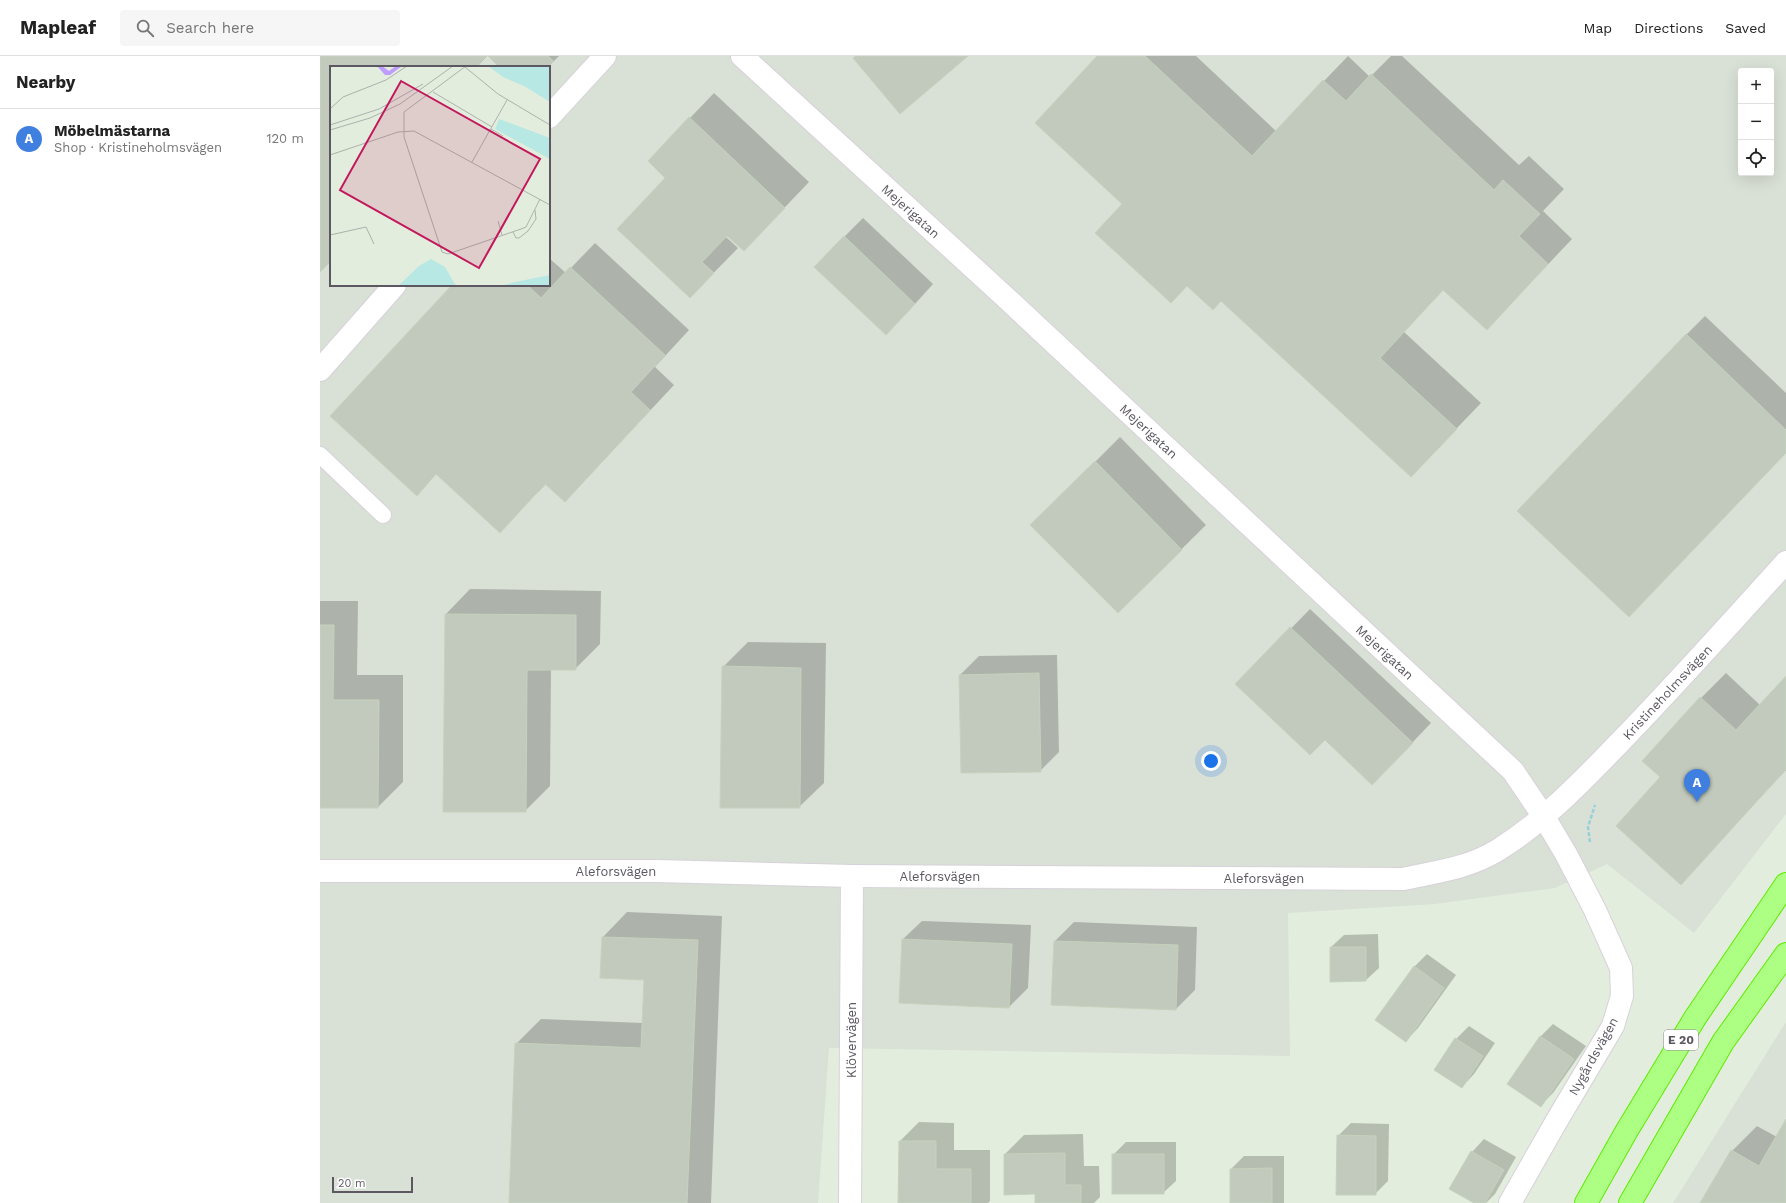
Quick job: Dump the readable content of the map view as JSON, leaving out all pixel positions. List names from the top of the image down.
{
  "streets": {
    "highway": ["E 20"],
    "street": [
      "Mejerigatan",
      "Kristineholmsvägen",
      "Aleforsvägen",
      "Klövervägen",
      "Nygårdsvägen"
    ]
  },
  "crossings": [
    ["Mejerigatan", "Kristineholmsvägen"],
    ["Mejerigatan", "Aleforsvägen"],
    ["Mejerigatan", "Nygårdsvägen"],
    ["Kristineholmsvägen", "Aleforsvägen"],
    ["Kristineholmsvägen", "Nygårdsvägen"],
    ["Aleforsvägen", "Klövervägen"],
    ["Aleforsvägen", "Nygårdsvägen"]
  ],
  "scale_bar": "20 m",
  "page": {
    "header": "Mapleaf",
    "search": "Search here",
    "nav": ["Map", "Directions", "Saved"],
    "heading": "Nearby",
    "map_buttons": ["+", "−"],
    "list": [
      {
        "mark": "A",
        "name": "Möbelmästarna",
        "note": "Shop · Kristineholmsvägen",
        "value": "120 m"
      }
    ],
    "pins": "A",
    "scale": "20 m"
  }
}
